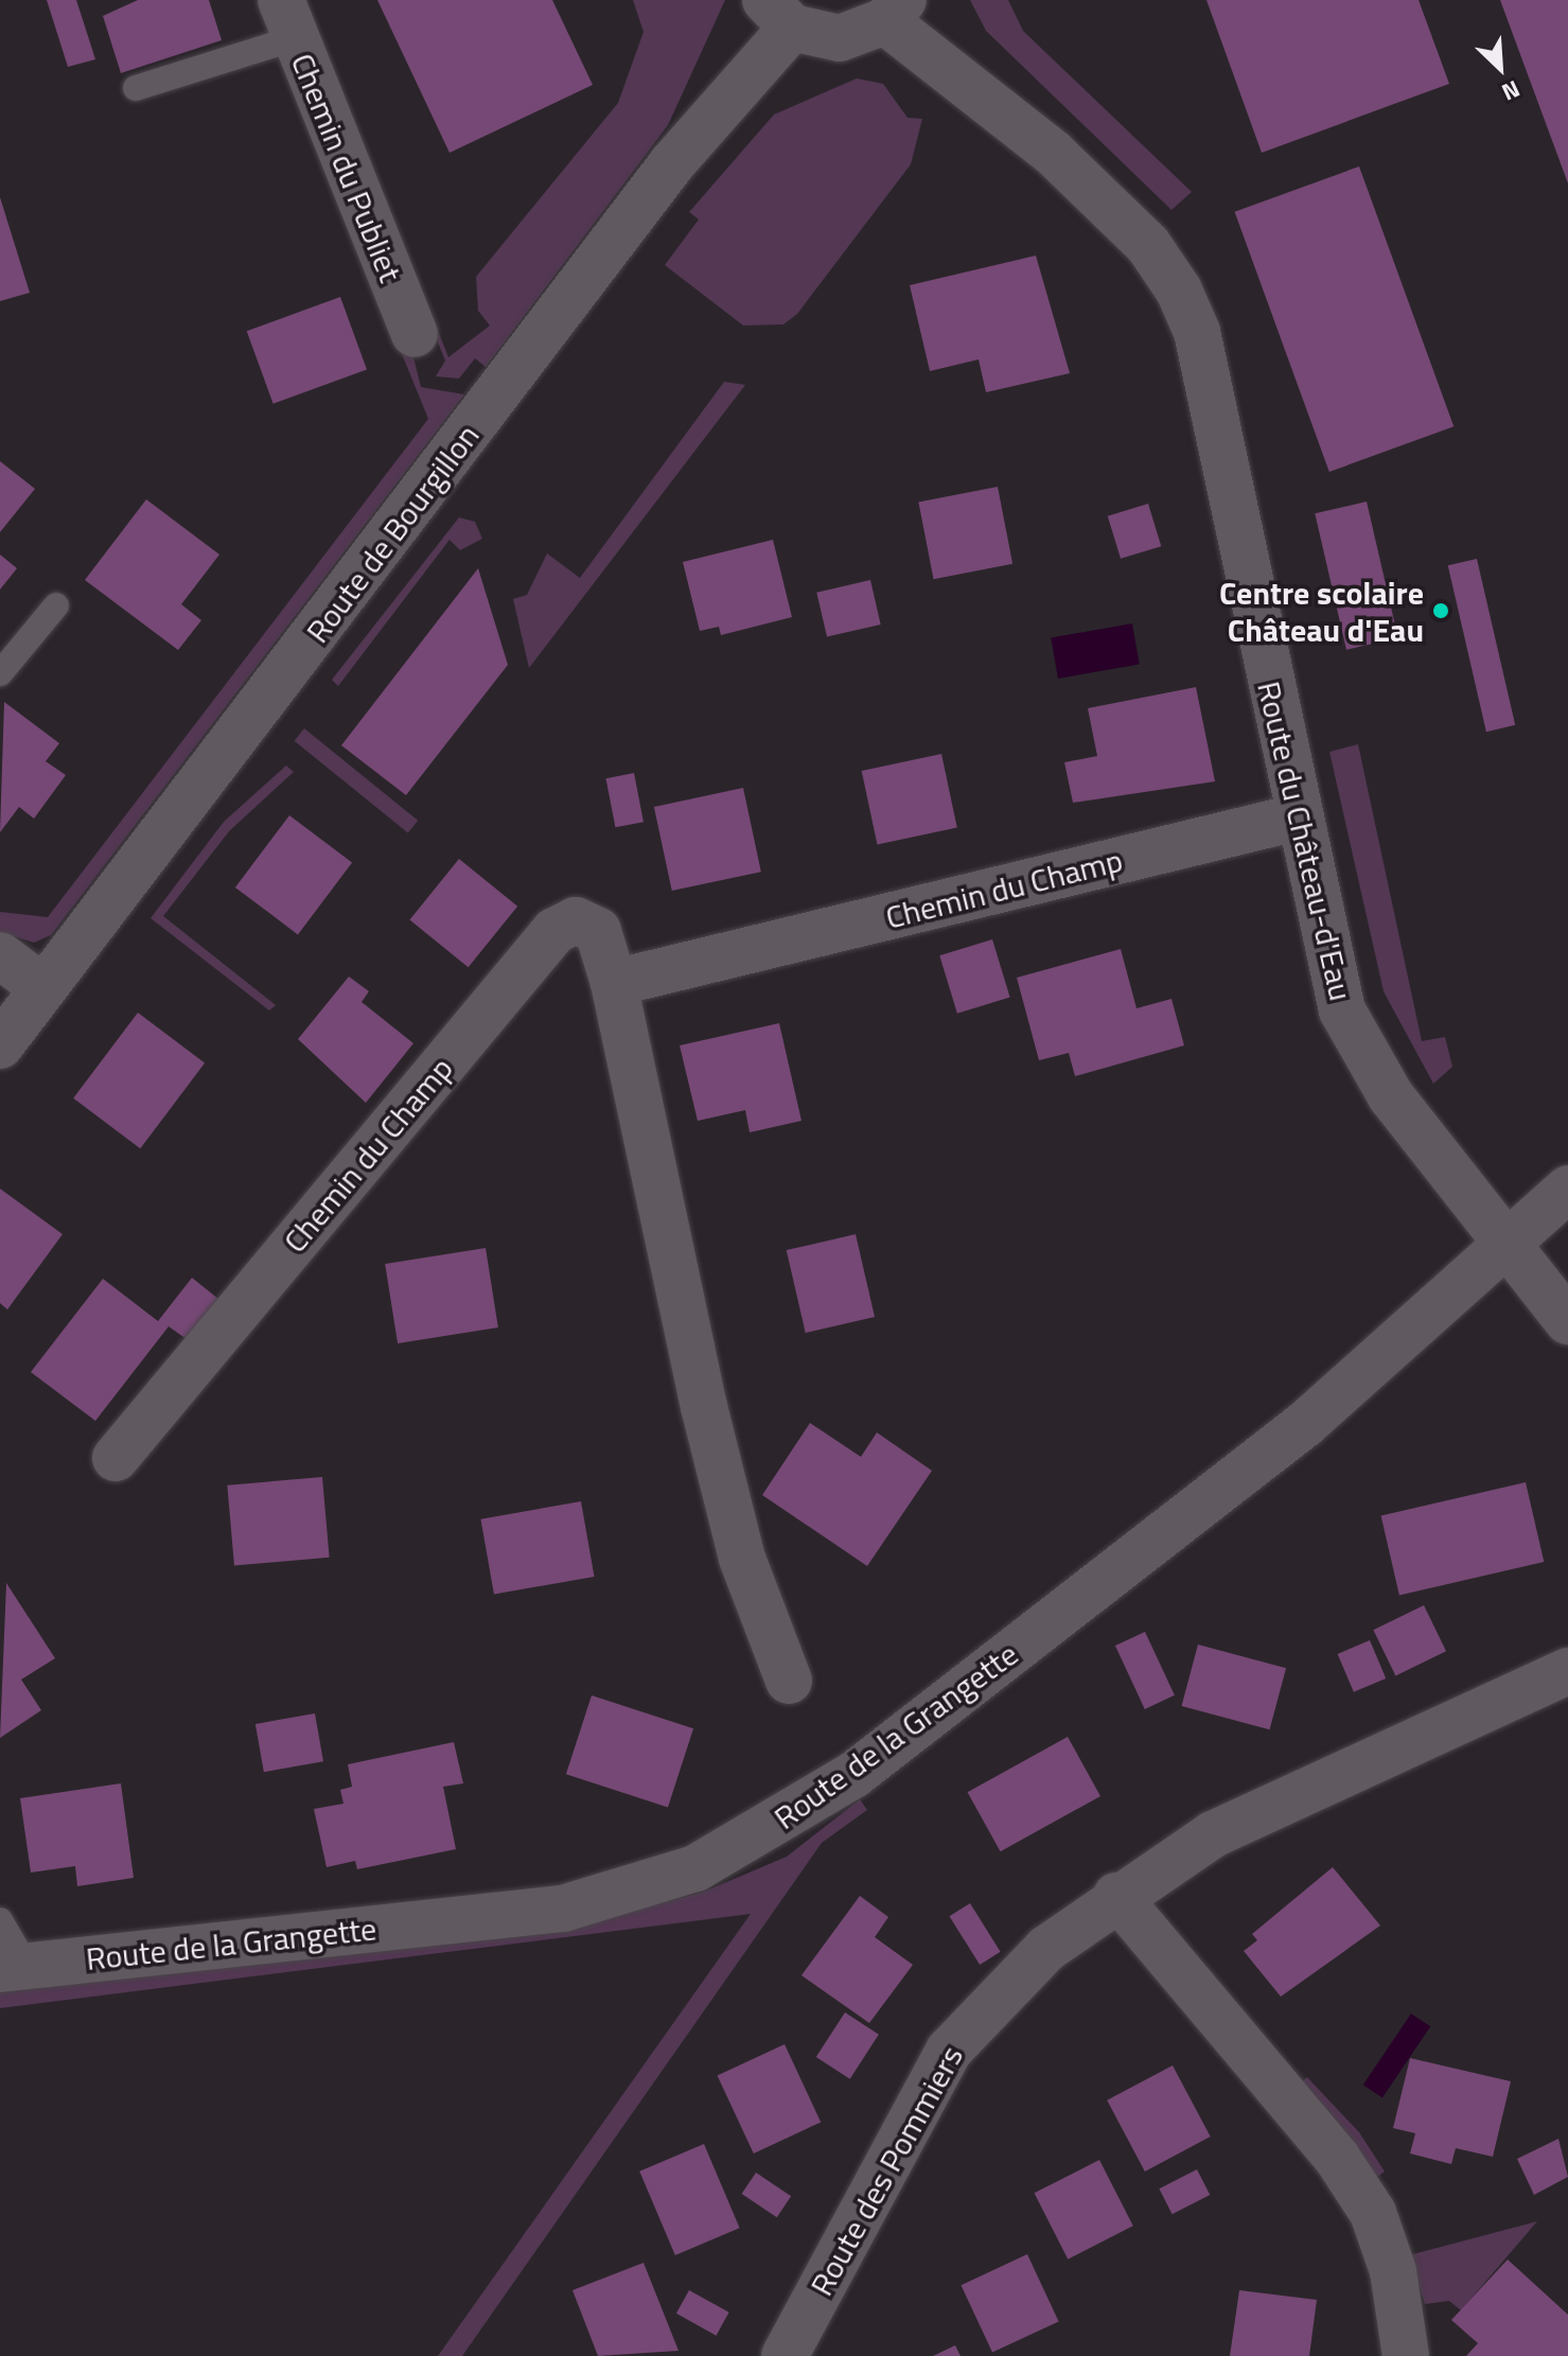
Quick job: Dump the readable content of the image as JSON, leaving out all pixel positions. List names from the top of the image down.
{
  "streets": {
    "street": [
      "Chemin du Publiet",
      "Route de Bourgillon",
      "Route du Château-d'Eau",
      "Chemin du Champ",
      "Route de la Grangette",
      "Route des Pommiers"
    ]
  },
  "crossings": [
    ["Route du Château-d'Eau", "Chemin du Champ"],
    ["Route du Château-d'Eau", "Route de la Grangette"]
  ],
  "places": ["Centre scolaire Château d'Eau"],
  "north": "bottom right"
}
